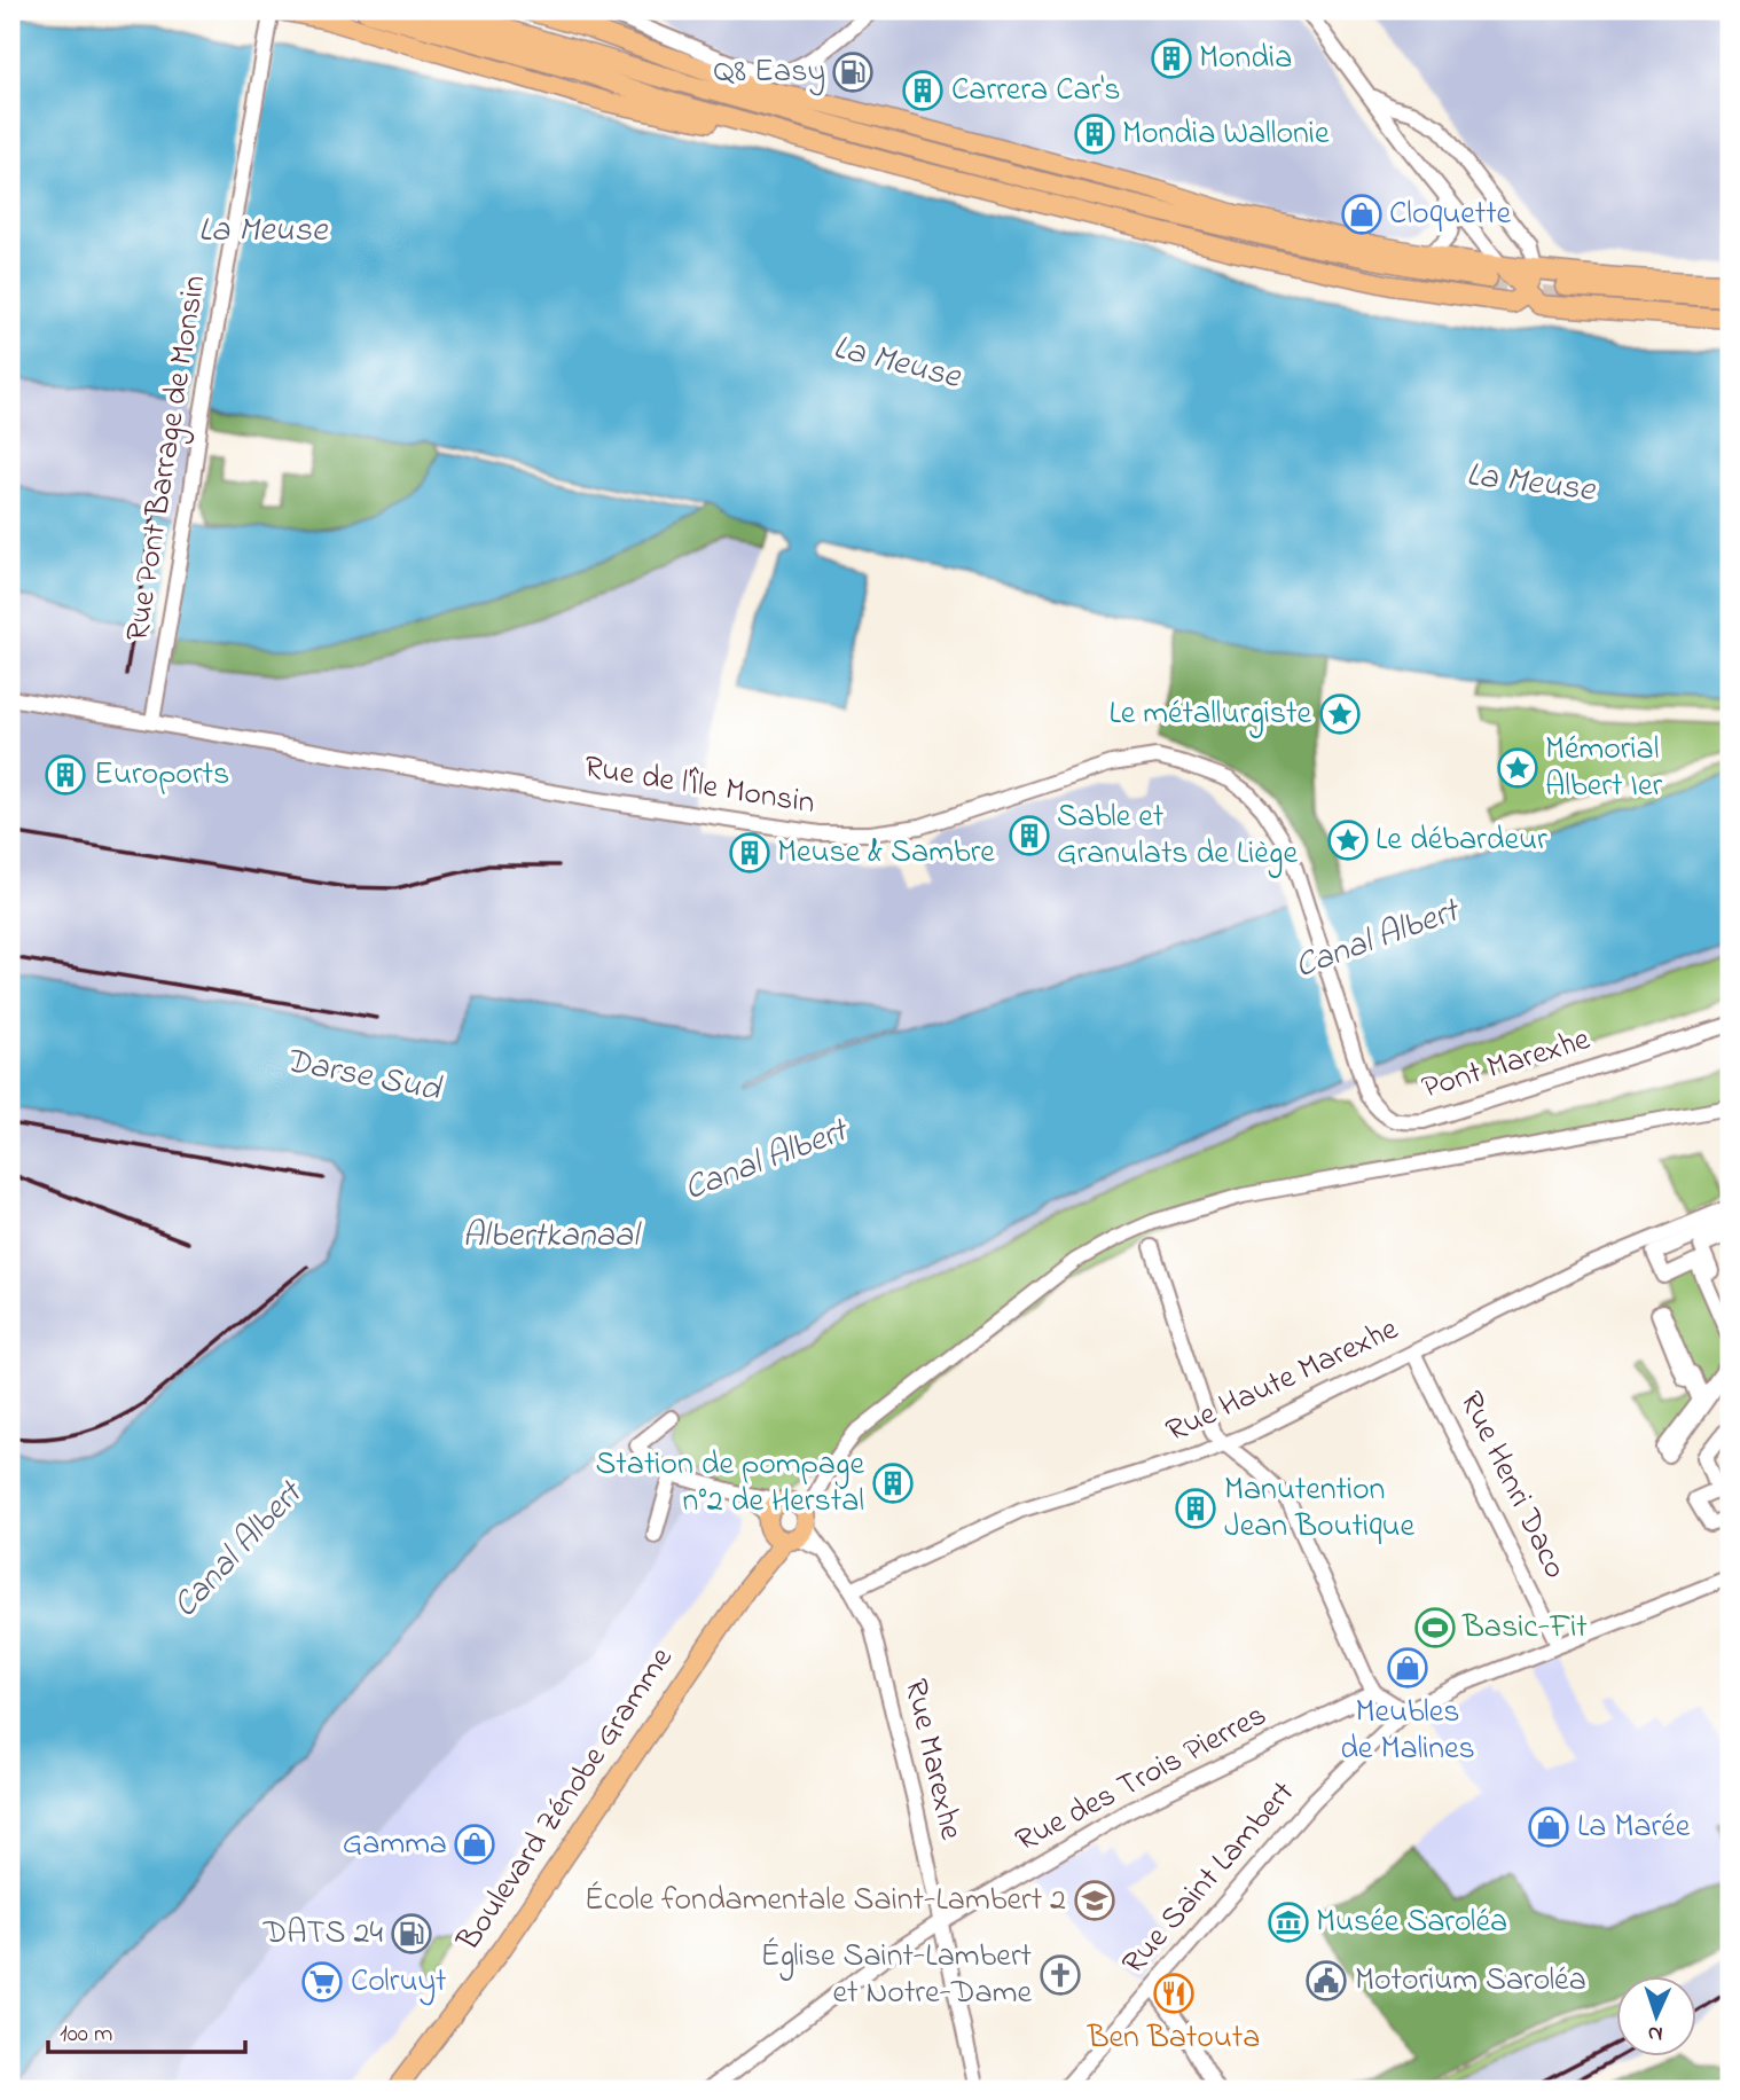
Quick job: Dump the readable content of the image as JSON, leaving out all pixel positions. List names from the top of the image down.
{
  "streets": {
    "main road": ["Boulevard Zénobe Gramme"],
    "street": [
      "Rue Pont Barrage de Monsin",
      "Rue de l'Île Monsin",
      "Pont Marexhe",
      "Rue Haute Marexhe",
      "Rue Henri Daco",
      "Rue Marexhe",
      "Rue des Trois Pierres",
      "Rue Saint Lambert"
    ]
  },
  "crossings": [
    ["Rue Pont Barrage de Monsin", "Rue de l'Île Monsin"],
    ["Rue de l'Île Monsin", "Pont Marexhe"],
    ["Rue Haute Marexhe", "Rue Henri Daco"],
    ["Rue Haute Marexhe", "Rue Marexhe"],
    ["Rue Henri Daco", "Rue Saint Lambert"],
    ["Rue Marexhe", "Rue des Trois Pierres"],
    ["Rue Marexhe", "Boulevard Zénobe Gramme"]
  ],
  "water": [
    "La Meuse",
    "Canal Albert",
    "Darse Sud",
    "Albertkanaal"
  ],
  "places": {
    "building": [
      "Mondia",
      "Carrera Car's",
      "Mondia Wallonie",
      "Euroports",
      "Sable et Granulats de Liège",
      "Meuse & Sambre",
      "Station de pompage n°2 de Herstal",
      "Manutention Jean Boutique"
    ],
    "fuel station": ["Q8 Easy", "DATS 24"],
    "shop": [
      "Cloquette",
      "Meubles de Malines",
      "La Marée",
      "Gamma"
    ],
    "place": ["Le métallurgiste", "Mémorial Albert Ier", "Le débardeur"],
    "sports": ["Basic-Fit"],
    "school or university": ["École fondamentale Saint-Lambert 2"],
    "museum": ["Musée Saroléa"],
    "church": ["Église Saint-Lambert et Notre-Dame"],
    "public building": ["Motorium Saroléa"],
    "supermarket": ["Colruyt"],
    "restaurant": ["Ben Batouta"]
  },
  "scale_bar": "100 m",
  "north": "bottom"
}
